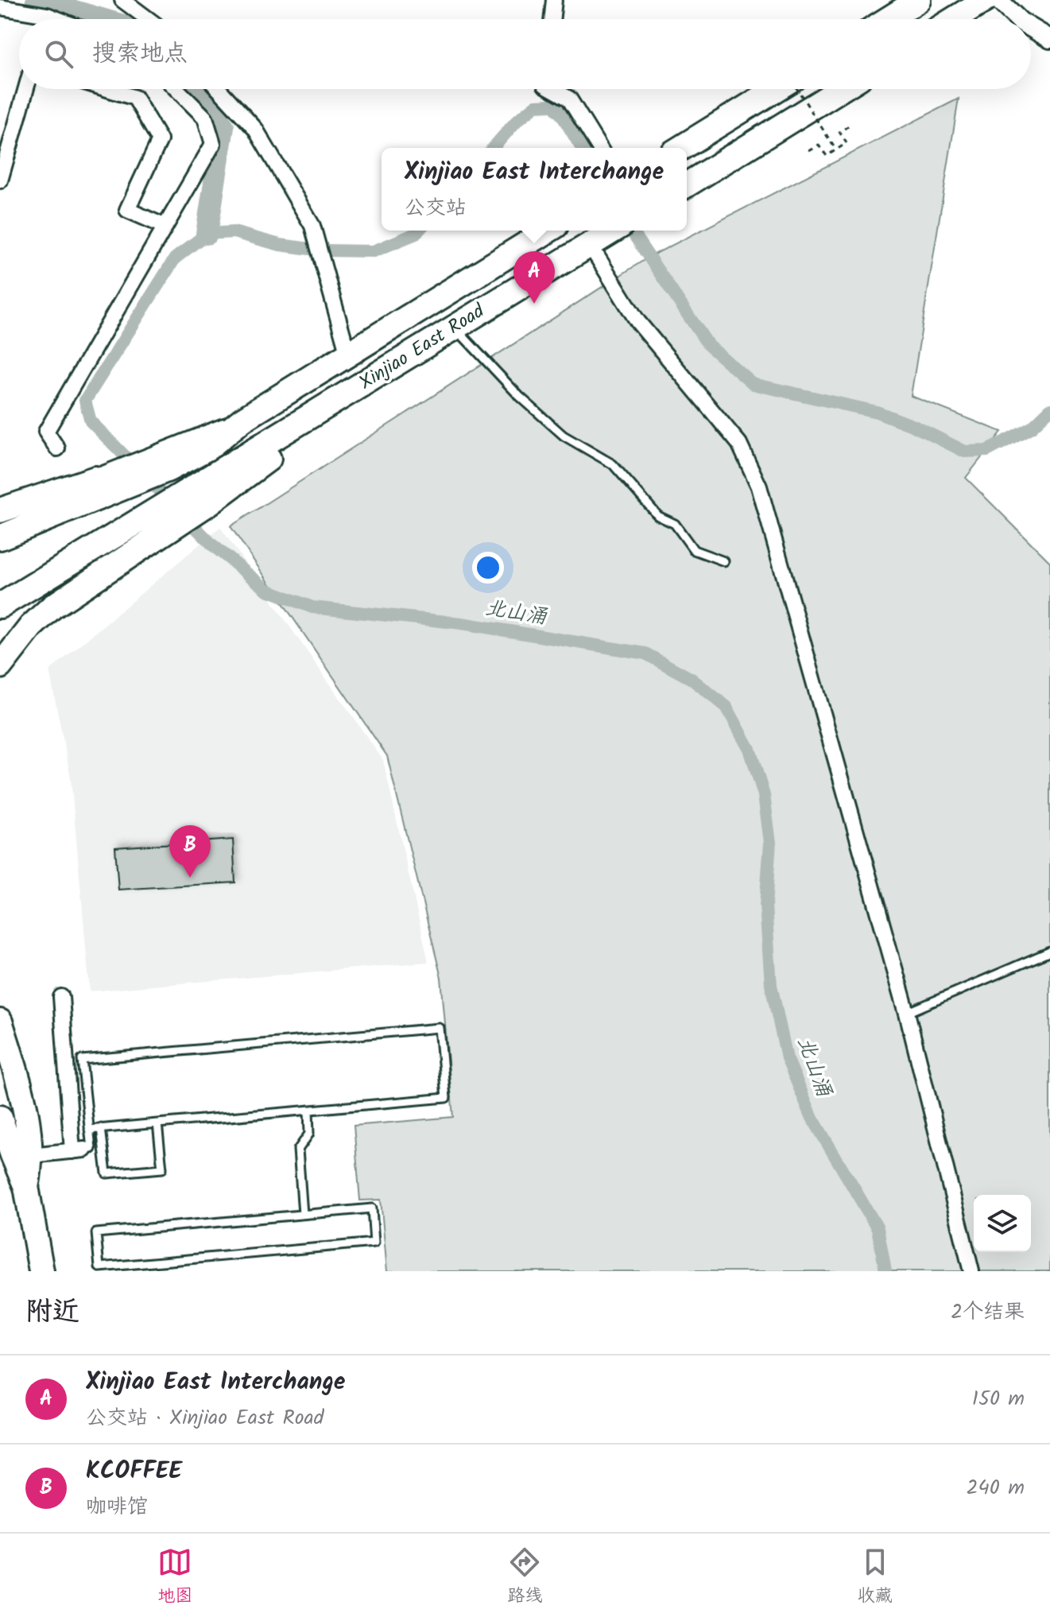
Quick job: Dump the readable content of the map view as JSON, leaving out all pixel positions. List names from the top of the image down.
{
  "streets": {
    "highway": ["Xinjiao East Road"]
  },
  "water": ["北山涌"],
  "page": {
    "search": "搜索地点",
    "popup": ["Xinjiao East Interchange", "公交站"],
    "pins": ["A", "B"],
    "heading": ["附近", "2个结果"],
    "list": [
      {
        "mark": "A",
        "name": "Xinjiao East Interchange",
        "note": "公交站 · Xinjiao East Road",
        "value": "150 m"
      },
      {
        "mark": "B",
        "name": "KCOFFEE",
        "note": "咖啡馆",
        "value": "240 m"
      }
    ],
    "nav": ["地图", "路线", "收藏"]
  }
}
